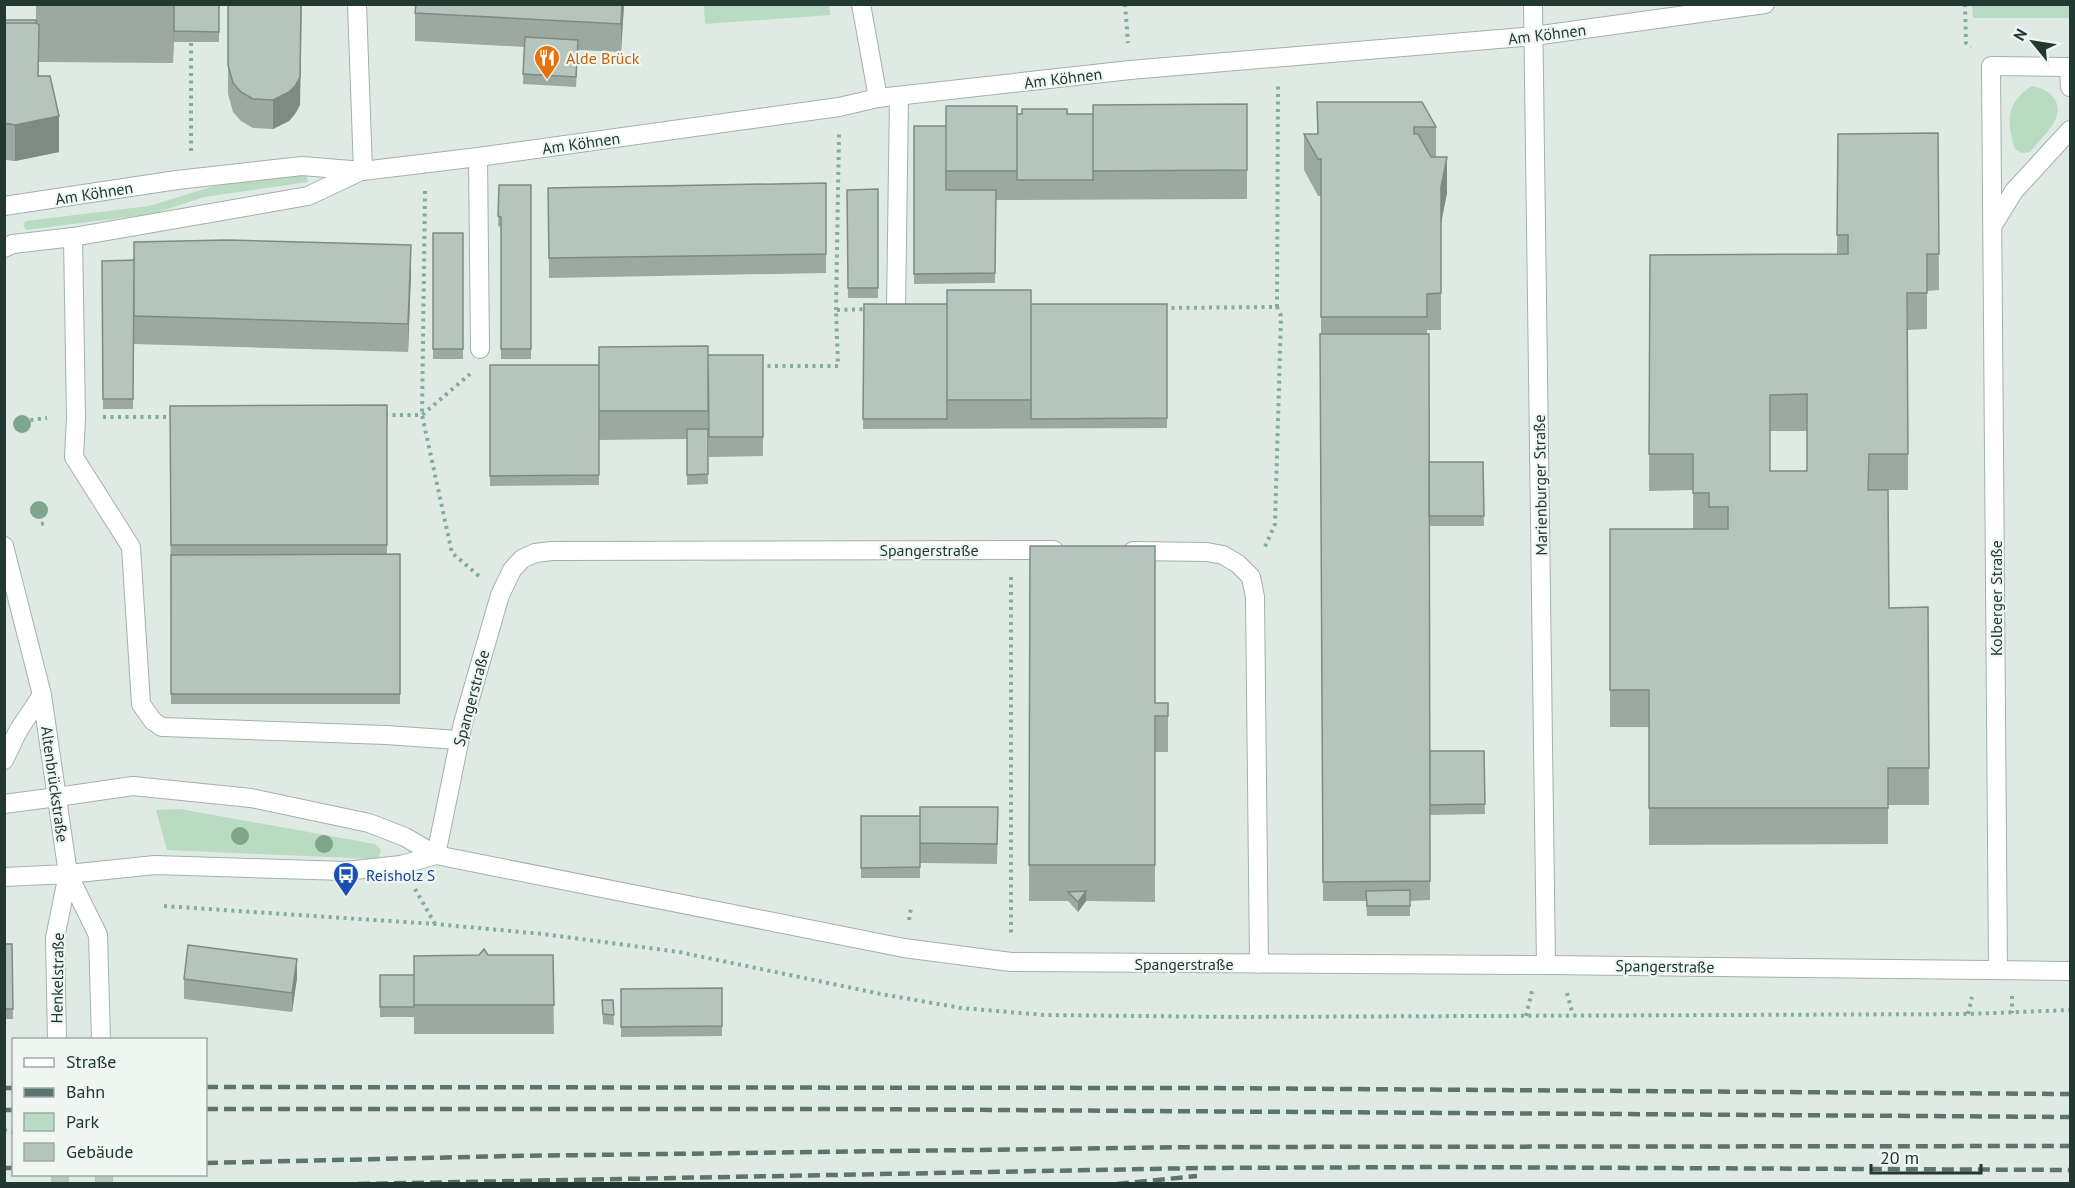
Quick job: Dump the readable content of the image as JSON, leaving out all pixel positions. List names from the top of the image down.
{
  "streets": {
    "street": [
      "Am Köhnen",
      "Marienburger Straße",
      "Spangerstraße",
      "Kolberger Straße",
      "Altenbrückstraße",
      "Henkelstraße"
    ]
  },
  "crossings": [
    ["Am Köhnen", "Marienburger Straße"],
    ["Marienburger Straße", "Spangerstraße"],
    ["Spangerstraße", "Kolberger Straße"],
    ["Spangerstraße", "Altenbrückstraße"],
    ["Spangerstraße", "Henkelstraße"],
    ["Altenbrückstraße", "Henkelstraße"]
  ],
  "places": {
    "restaurant": ["Alde Brück"],
    "bus stop": ["Reisholz S"]
  },
  "legend": [
    "Straße",
    "Bahn",
    "Park",
    "Gebäude"
  ],
  "scale_bar": "20 m",
  "north": "top left"
}
